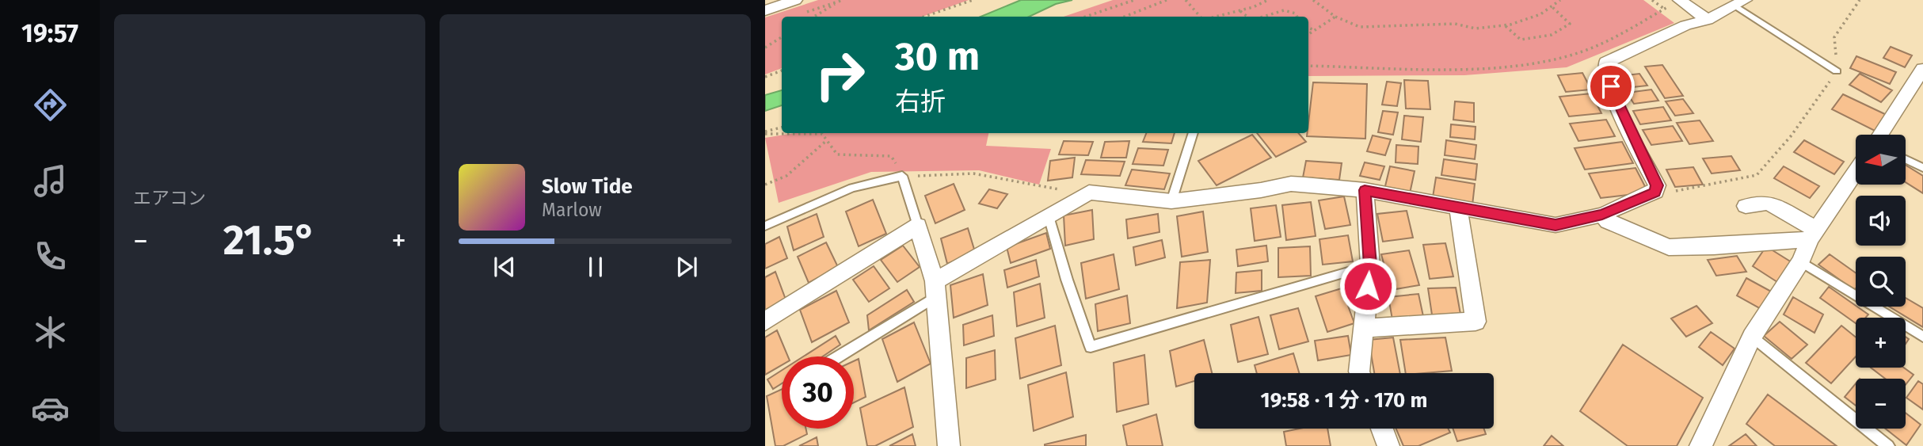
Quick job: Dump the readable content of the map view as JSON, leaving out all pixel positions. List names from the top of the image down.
{
  "north": "left",
  "page": {
    "tabs": "19:57",
    "tile": "エアコン",
    "turn": ["30 m", "右折"],
    "map_buttons": ["+", "−"],
    "song": ["Slow Tide", "Marlow"],
    "heat": ["−", "21.5°", "+"],
    "limit": "30",
    "trip": "19:58 · 1 分 · 170 m"
  }
}
